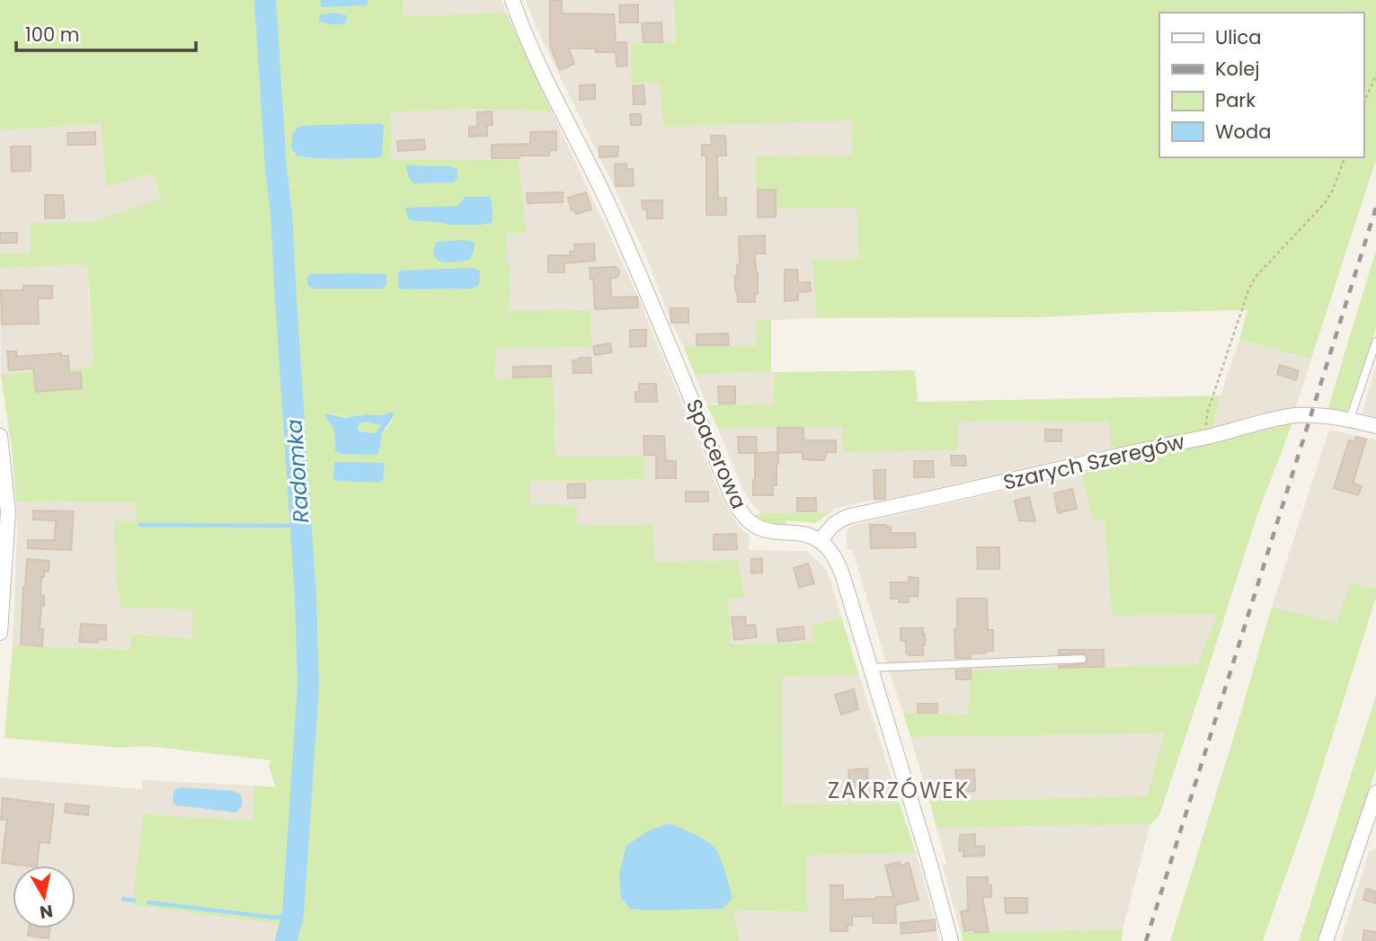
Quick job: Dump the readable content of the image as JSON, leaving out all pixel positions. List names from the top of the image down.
{
  "streets": {
    "street": ["Spacerowa", "Szarych Szeregów"]
  },
  "crossings": [
    ["Spacerowa", "Szarych Szeregów"]
  ],
  "districts": ["ZAKRZÓWEK"],
  "water": ["Radomka"],
  "legend": [
    "Ulica",
    "Kolej",
    "Park",
    "Woda"
  ],
  "scale_bar": "100 m",
  "north": "bottom"
}
